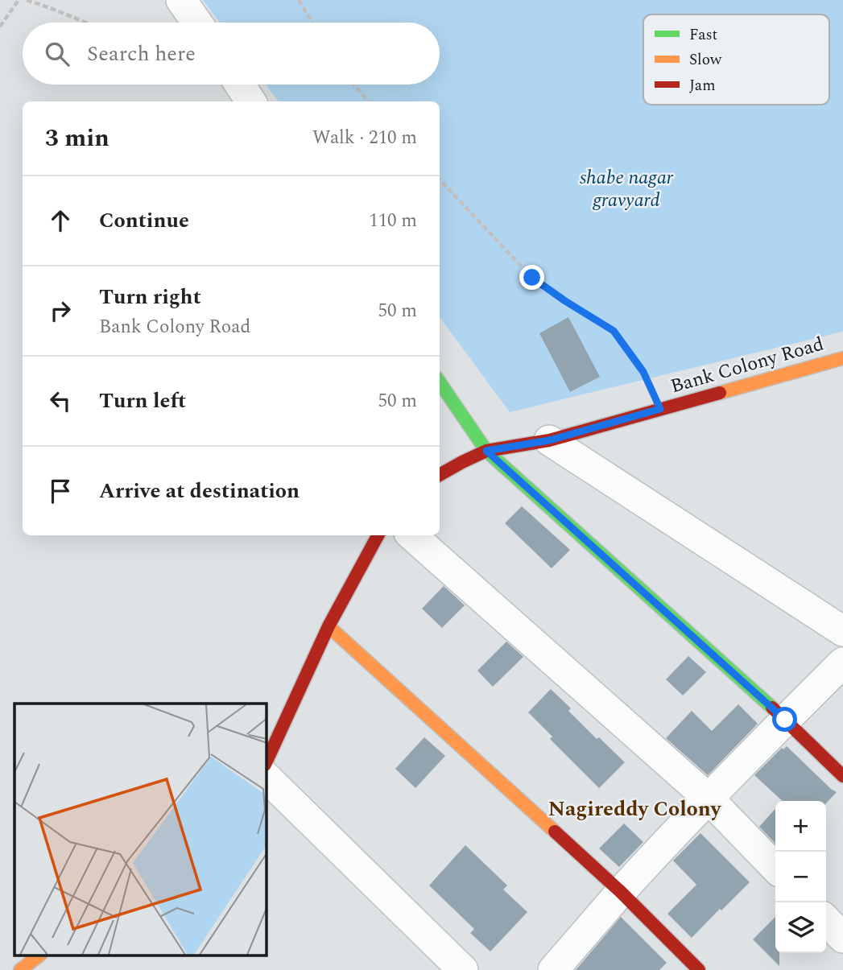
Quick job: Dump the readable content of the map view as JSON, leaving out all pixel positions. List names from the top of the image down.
{
  "streets": {
    "street": ["Bank Colony Road"]
  },
  "districts": ["Nagireddy Colony"],
  "parks": ["shabe nagar gravyard"],
  "legend": ["Fast", "Slow", "Jam"],
  "page": {
    "search": "Search here",
    "heading": ["3 min", "Walk · 210 m"],
    "list": [
      ["Continue", "110 m"],
      ["Turn right", "Bank Colony Road", "50 m"],
      ["Turn left", "50 m"],
      "Arrive at destination"
    ],
    "map_buttons": ["+", "−"]
  }
}
